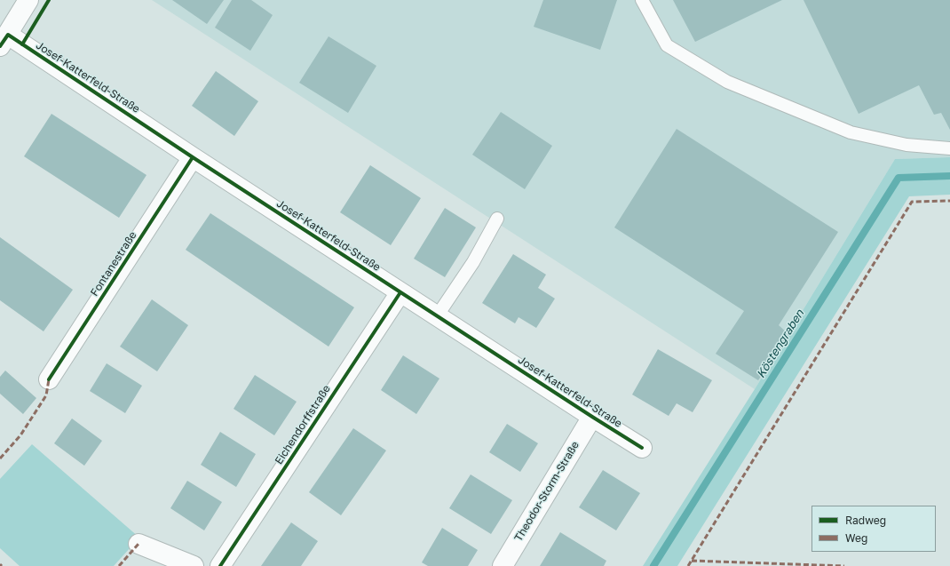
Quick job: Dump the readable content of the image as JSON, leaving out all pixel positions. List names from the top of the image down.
{
  "streets": {
    "street": [
      "Josef-Katterfeld-Straße",
      "Fontanestraße",
      "Eichendorffstraße",
      "Theodor-Storm-Straße"
    ]
  },
  "crossings": [
    ["Josef-Katterfeld-Straße", "Fontanestraße"],
    ["Josef-Katterfeld-Straße", "Eichendorffstraße"],
    ["Josef-Katterfeld-Straße", "Theodor-Storm-Straße"]
  ],
  "water": ["Köstengraben"],
  "legend": ["Radweg", "Weg"]
}
